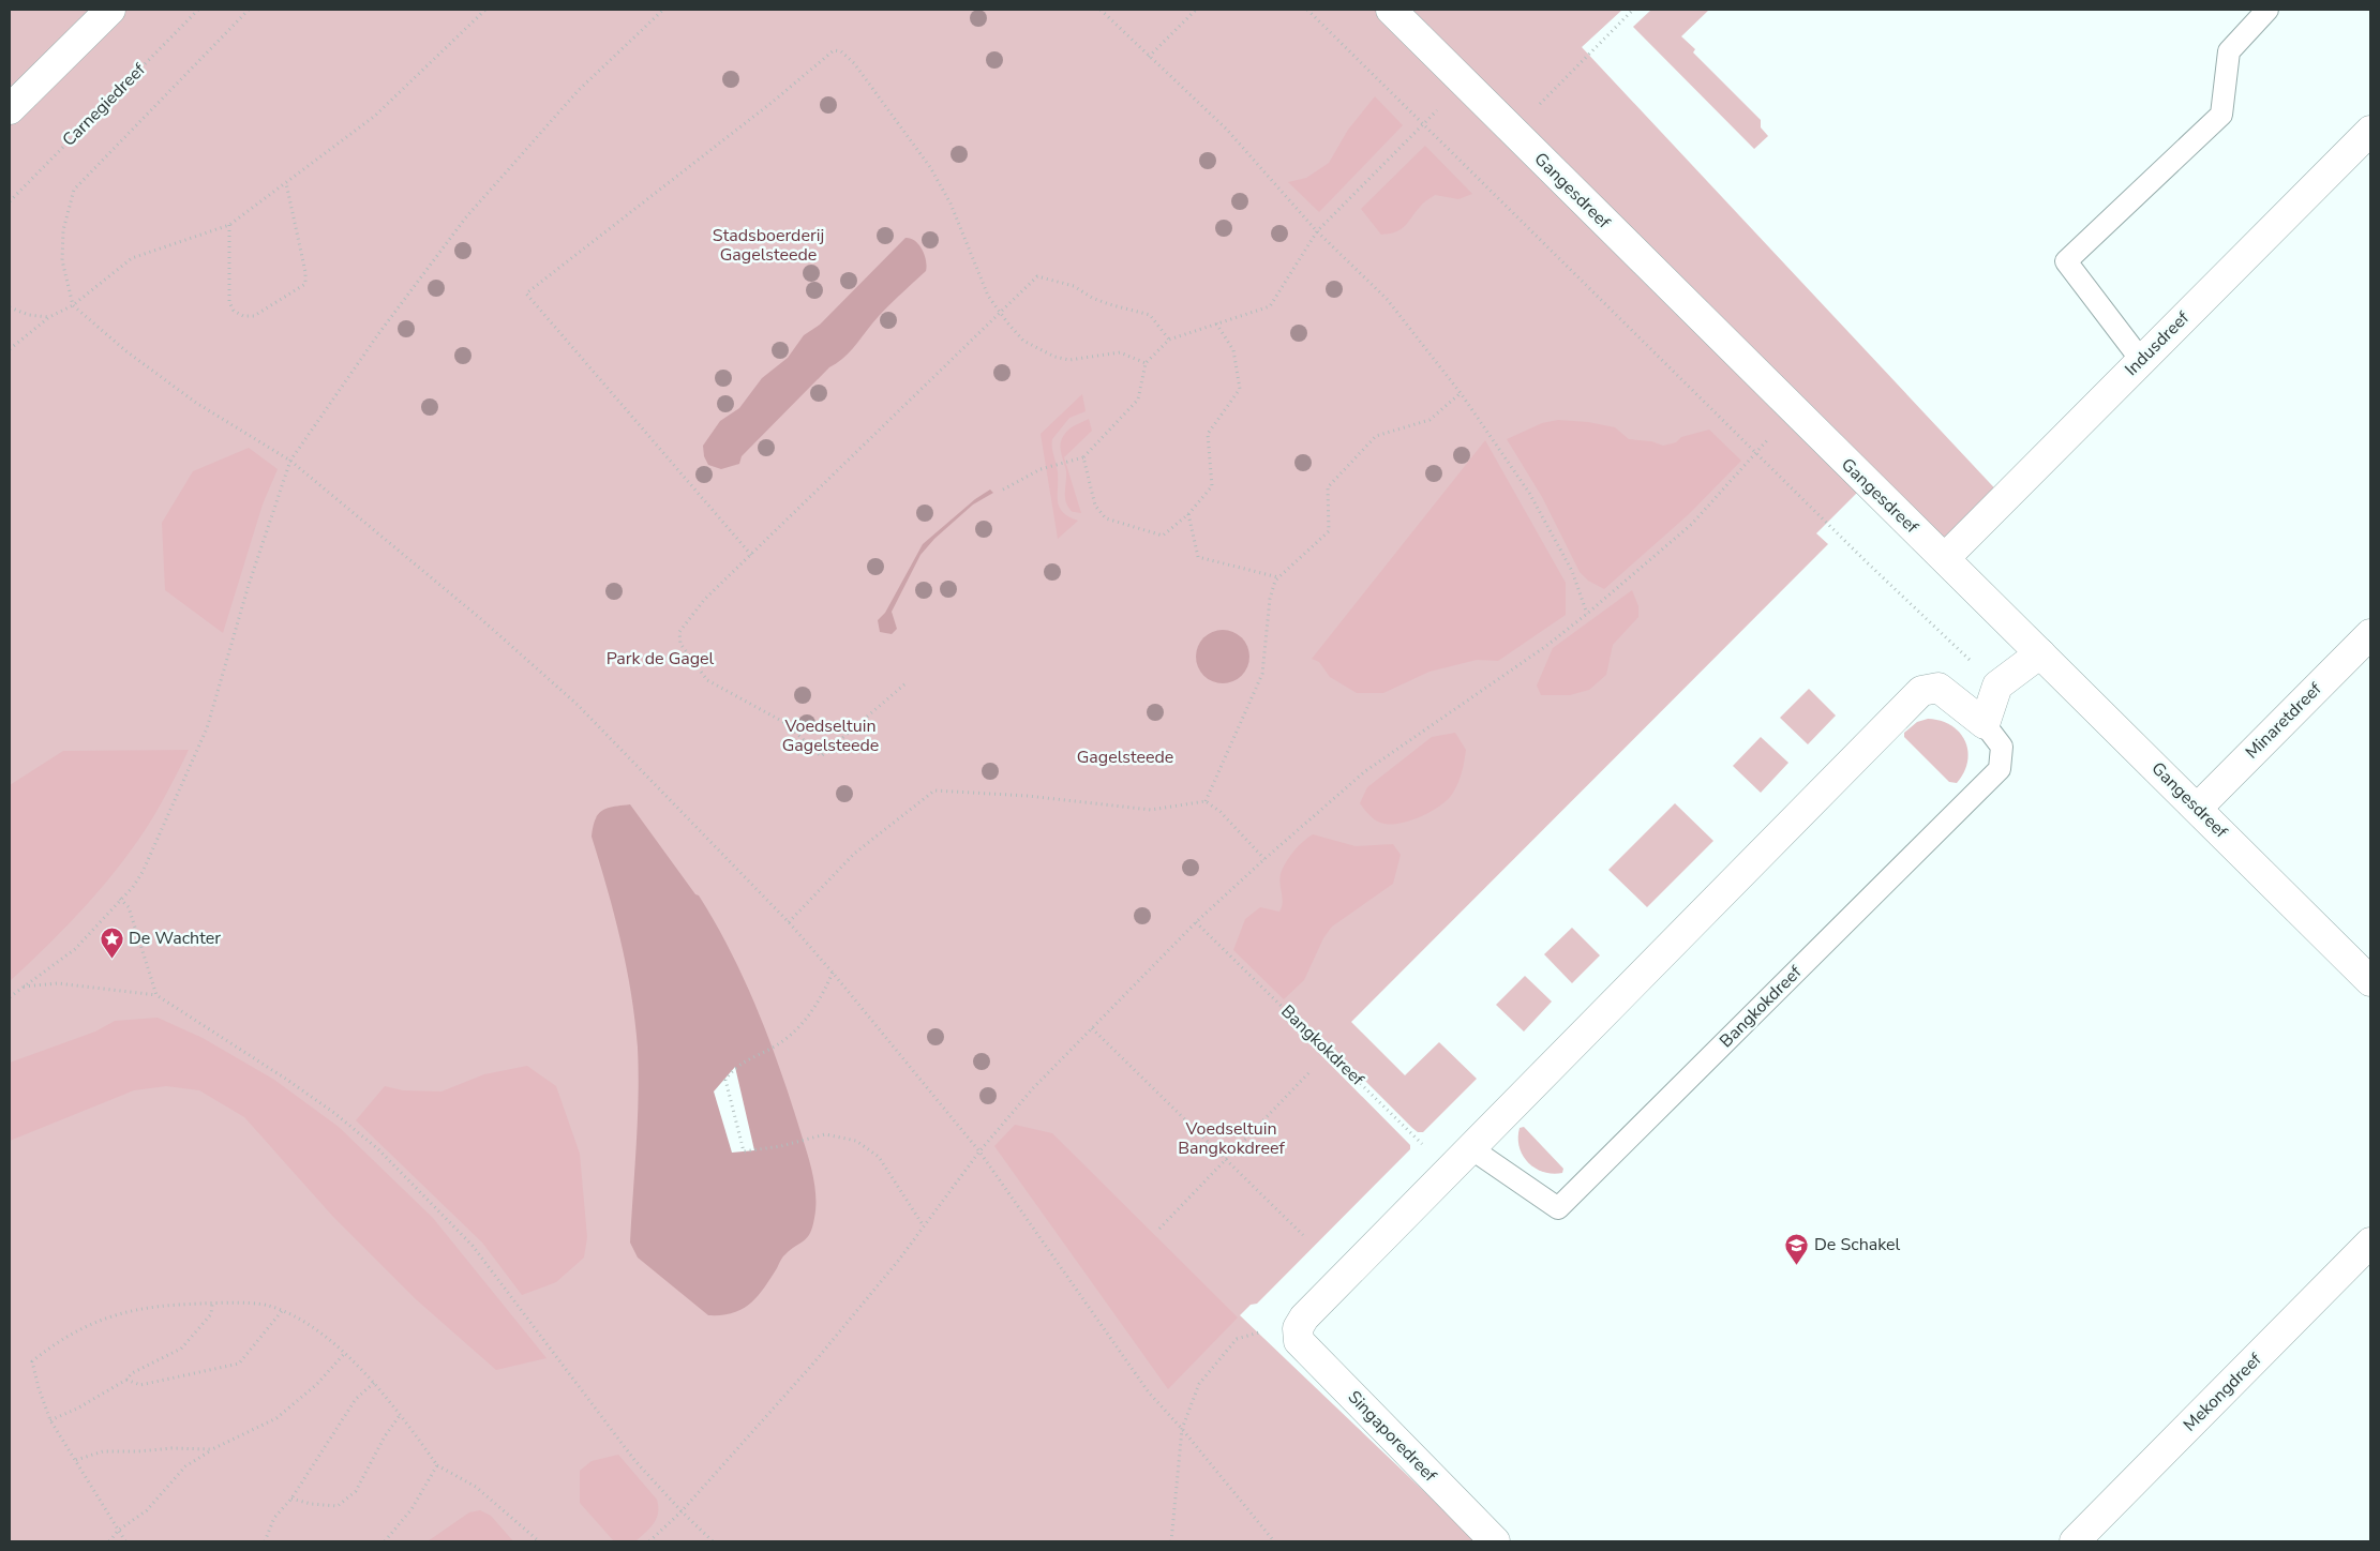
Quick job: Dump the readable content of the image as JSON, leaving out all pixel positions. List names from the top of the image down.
{
  "streets": {
    "street": [
      "Gangesdreef",
      "Indusdreef",
      "Minaretdreef",
      "Bangkokdreef",
      "Mekongdreef",
      "Singaporedreef"
    ],
    "path": ["Carnegiedreef"]
  },
  "crossings": [
    ["Gangesdreef", "Indusdreef"],
    ["Gangesdreef", "Minaretdreef"],
    ["Bangkokdreef", "Singaporedreef"]
  ],
  "parks": [
    "Stadsboerderij Gagelsteede",
    "Park de Gagel",
    "Voedseltuin Gagelsteede",
    "Gagelsteede",
    "Voedseltuin Bangkokdreef"
  ],
  "places": {
    "place": ["De Wachter"],
    "school or university": ["De Schakel"]
  }
}
